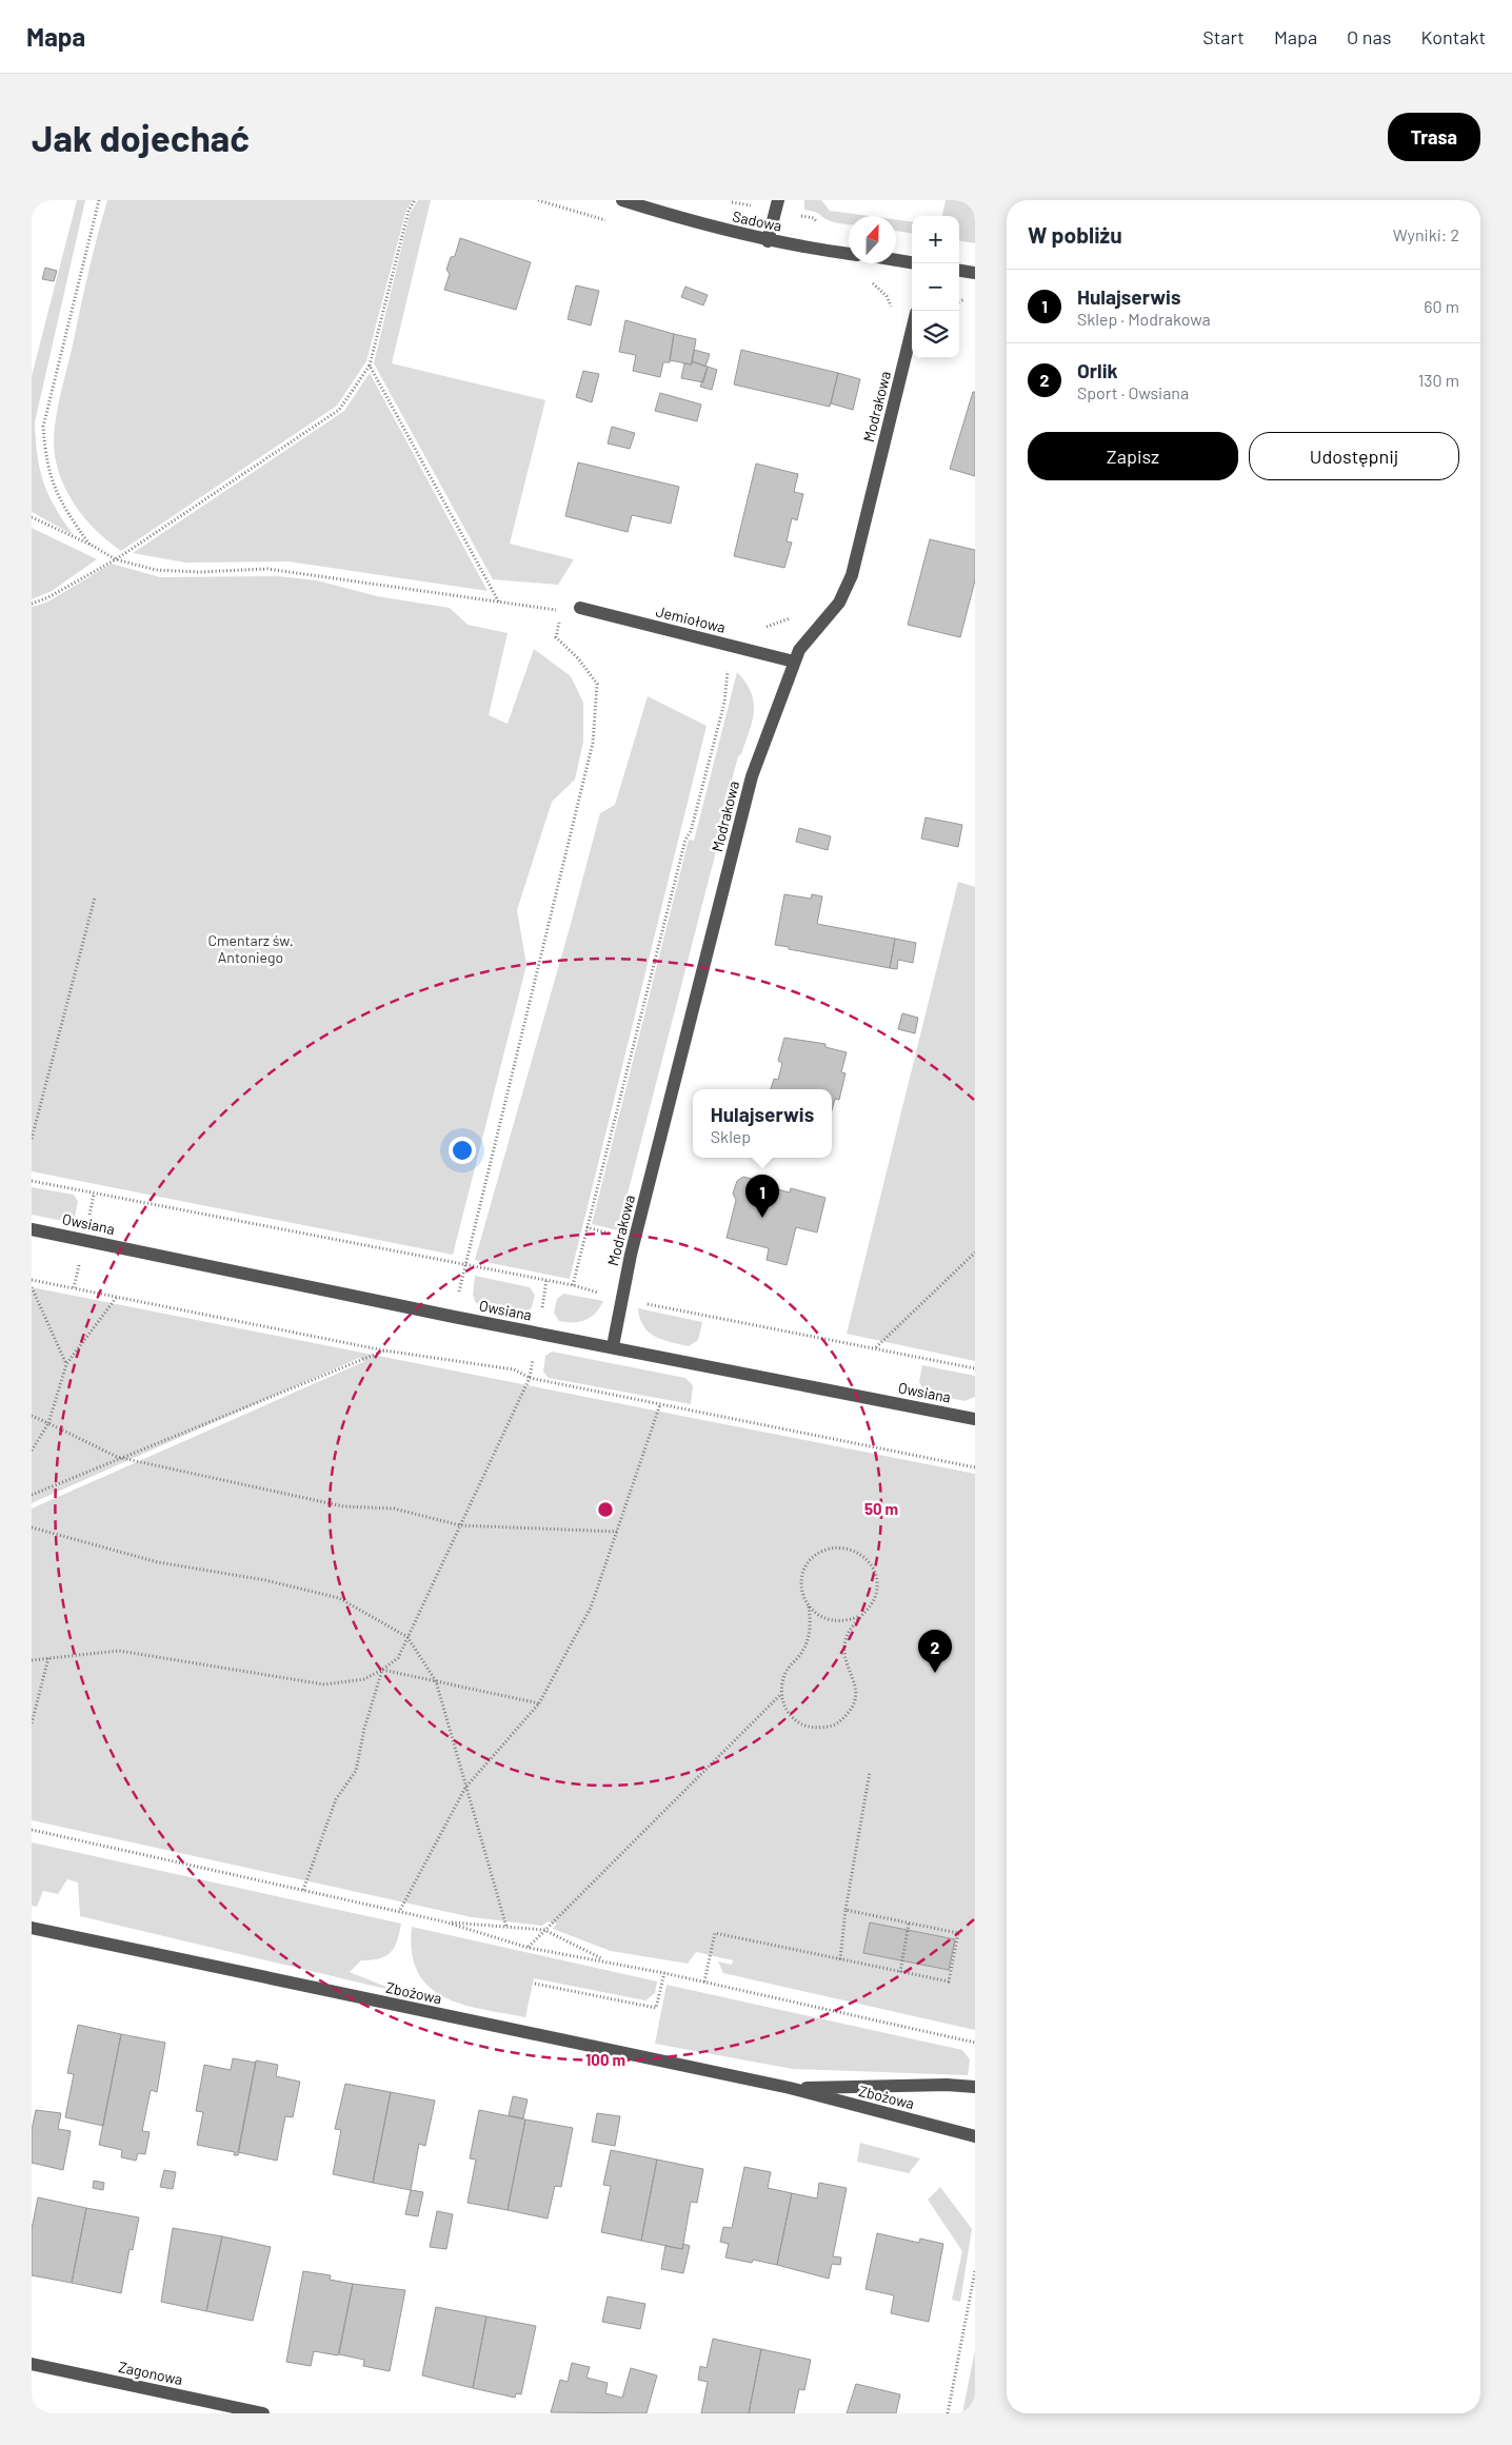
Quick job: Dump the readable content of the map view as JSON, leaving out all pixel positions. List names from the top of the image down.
{
  "streets": {
    "street": [
      "Sadowa",
      "Modrakowa",
      "Jemiołowa",
      "Owsiana",
      "Zbożowa",
      "Zagonowa"
    ]
  },
  "crossings": [
    ["Modrakowa", "Jemiołowa"],
    ["Modrakowa", "Owsiana"]
  ],
  "parks": ["Cmentarz św. Antoniego"],
  "north": "top",
  "page": {
    "header": "Mapa",
    "nav": [
      "Start",
      "Mapa",
      "O nas",
      "Kontakt"
    ],
    "buttons": [
      "Trasa",
      ["Zapisz", "Udostępnij"]
    ],
    "title": "Jak dojechać",
    "heading": ["W pobliżu", "Wyniki: 2"],
    "map_buttons": ["+", "−"],
    "list": [
      {
        "mark": "1",
        "name": "Hulajserwis",
        "note": "Sklep · Modrakowa",
        "value": "60 m"
      },
      {
        "mark": "2",
        "name": "Orlik",
        "note": "Sport · Owsiana",
        "value": "130 m"
      }
    ],
    "popup": ["Hulajserwis", "Sklep"],
    "pins": ["1", "2"]
  },
  "rings": ["50 m", "100 m"]
}
